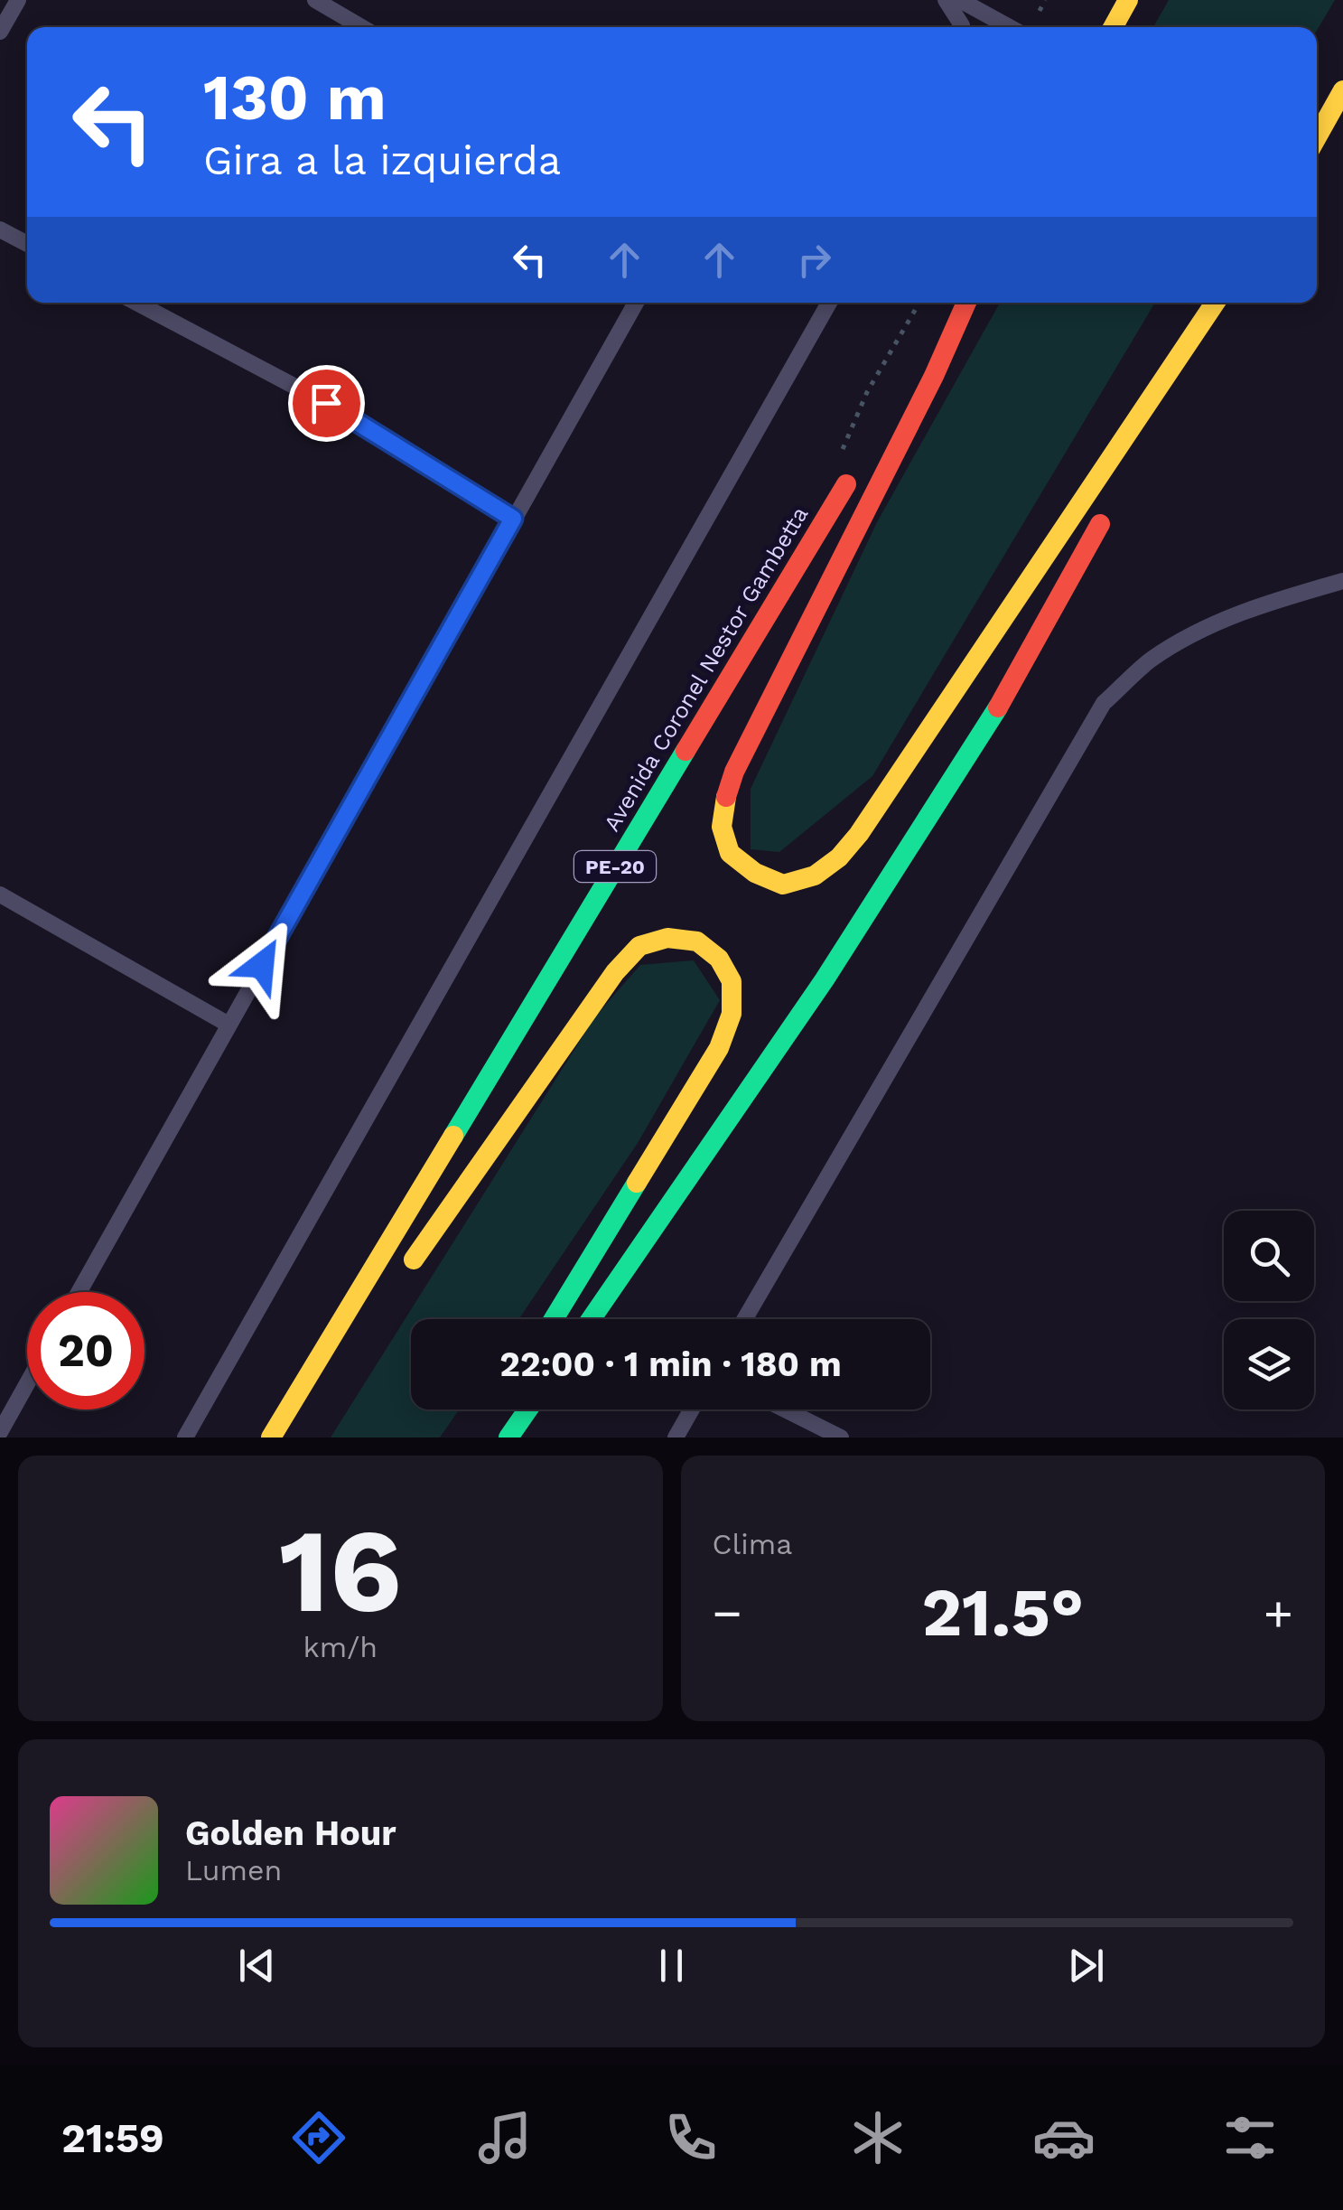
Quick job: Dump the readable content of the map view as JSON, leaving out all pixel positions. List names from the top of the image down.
{
  "streets": {
    "highway": ["Avenida Coronel Nestor Gambetta", "PE-20"]
  },
  "page": {
    "turn": ["130 m", "Gira a la izquierda"],
    "limit": "20",
    "trip": "22:00 · 1 min · 180 m",
    "tile": [
      ["16", "km/h"],
      "Clima"
    ],
    "heat": ["−", "21.5°", "+"],
    "song": ["Golden Hour", "Lumen"],
    "tabs": "21:59"
  }
}
